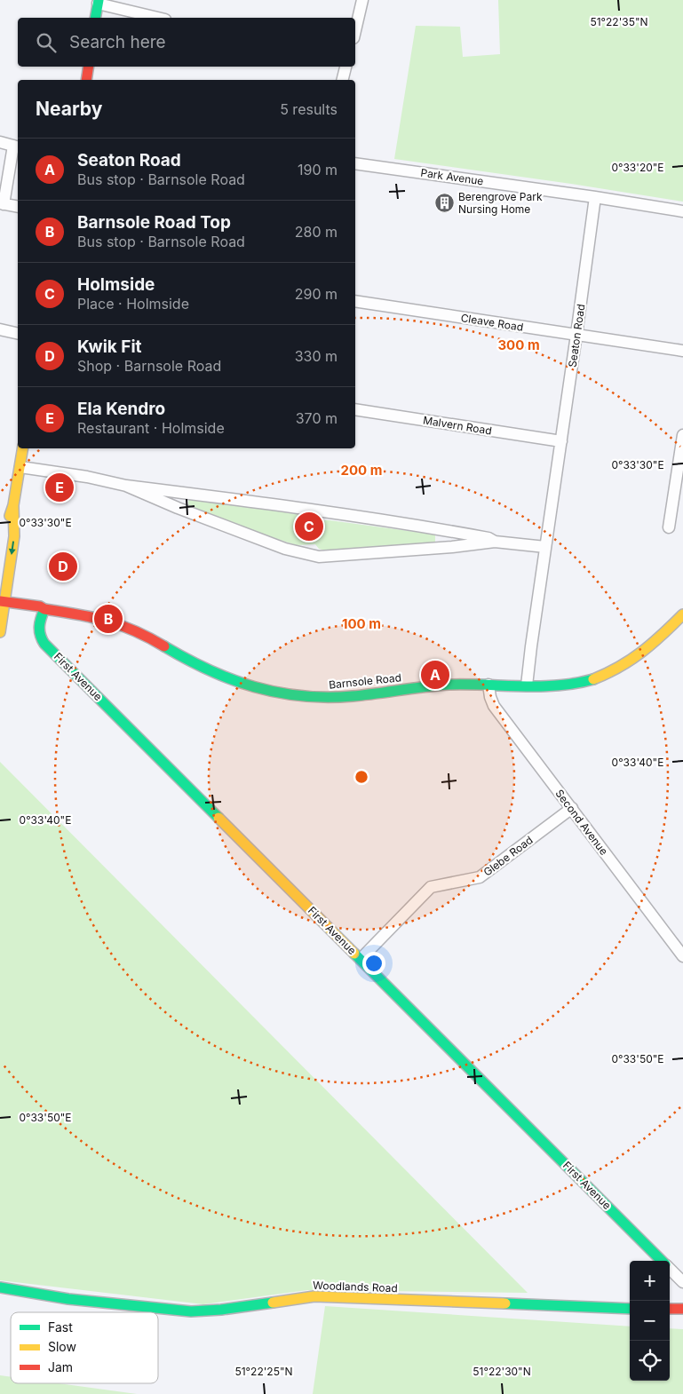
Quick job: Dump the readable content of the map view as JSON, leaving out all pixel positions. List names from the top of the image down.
{
  "streets": {
    "street": [
      "Park Avenue",
      "Cleave Road",
      "Seaton Road",
      "Malvern Road",
      "First Avenue",
      "Barnsole Road",
      "Second Avenue",
      "Glebe Road",
      "Woodlands Road"
    ]
  },
  "crossings": [
    ["Park Avenue", "Seaton Road"],
    ["Cleave Road", "Seaton Road"],
    ["Seaton Road", "Malvern Road"],
    ["Seaton Road", "Barnsole Road"],
    ["First Avenue", "Barnsole Road"],
    ["First Avenue", "Glebe Road"],
    ["Barnsole Road", "Second Avenue"],
    ["Second Avenue", "Glebe Road"]
  ],
  "places": {
    "building": ["Berengrove Park Nursing Home"]
  },
  "legend": ["Fast", "Slow", "Jam"],
  "page": {
    "search": "Search here",
    "heading": ["Nearby", "5 results"],
    "list": [
      {
        "mark": "A",
        "name": "Seaton Road",
        "note": "Bus stop · Barnsole Road",
        "value": "190 m"
      },
      {
        "mark": "B",
        "name": "Barnsole Road Top",
        "note": "Bus stop · Barnsole Road",
        "value": "280 m"
      },
      {
        "mark": "C",
        "name": "Holmside",
        "note": "Place · Holmside",
        "value": "290 m"
      },
      {
        "mark": "D",
        "name": "Kwik Fit",
        "note": "Shop · Barnsole Road",
        "value": "330 m"
      },
      {
        "mark": "E",
        "name": "Ela Kendro",
        "note": "Restaurant · Holmside",
        "value": "370 m"
      }
    ],
    "pins": [
      "E",
      "C",
      "D",
      "B",
      "A"
    ],
    "map_buttons": ["+", "−"]
  },
  "coordinates": [
    "51°22'35\"N",
    "0°33'20\"E",
    "0°33'30\"E",
    "0°33'40\"E",
    "0°33'50\"E",
    "51°22'25\"N",
    "51°22'30\"N"
  ],
  "rings": ["300 m", "200 m", "100 m"]
}
